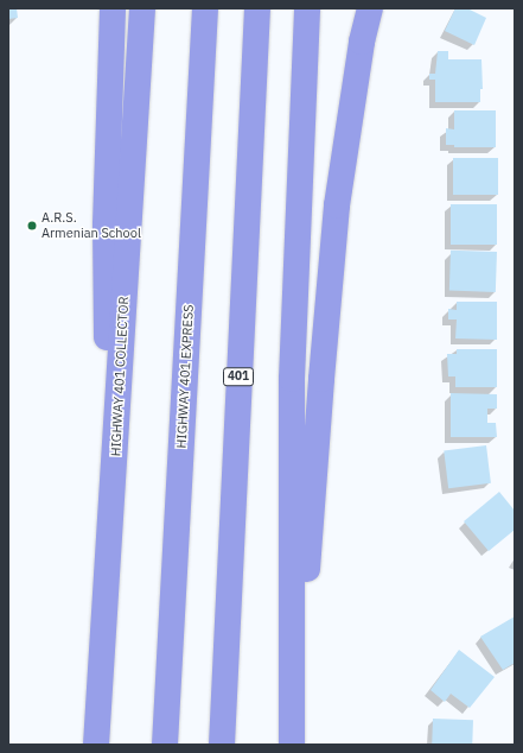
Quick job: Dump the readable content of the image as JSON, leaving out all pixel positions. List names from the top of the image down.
{
  "streets": {
    "highway": ["HIGHWAY 401 COLLECTOR", "HIGHWAY 401 EXPRESS", "401"]
  },
  "places": ["A.R.S. Armenian School"]
}
